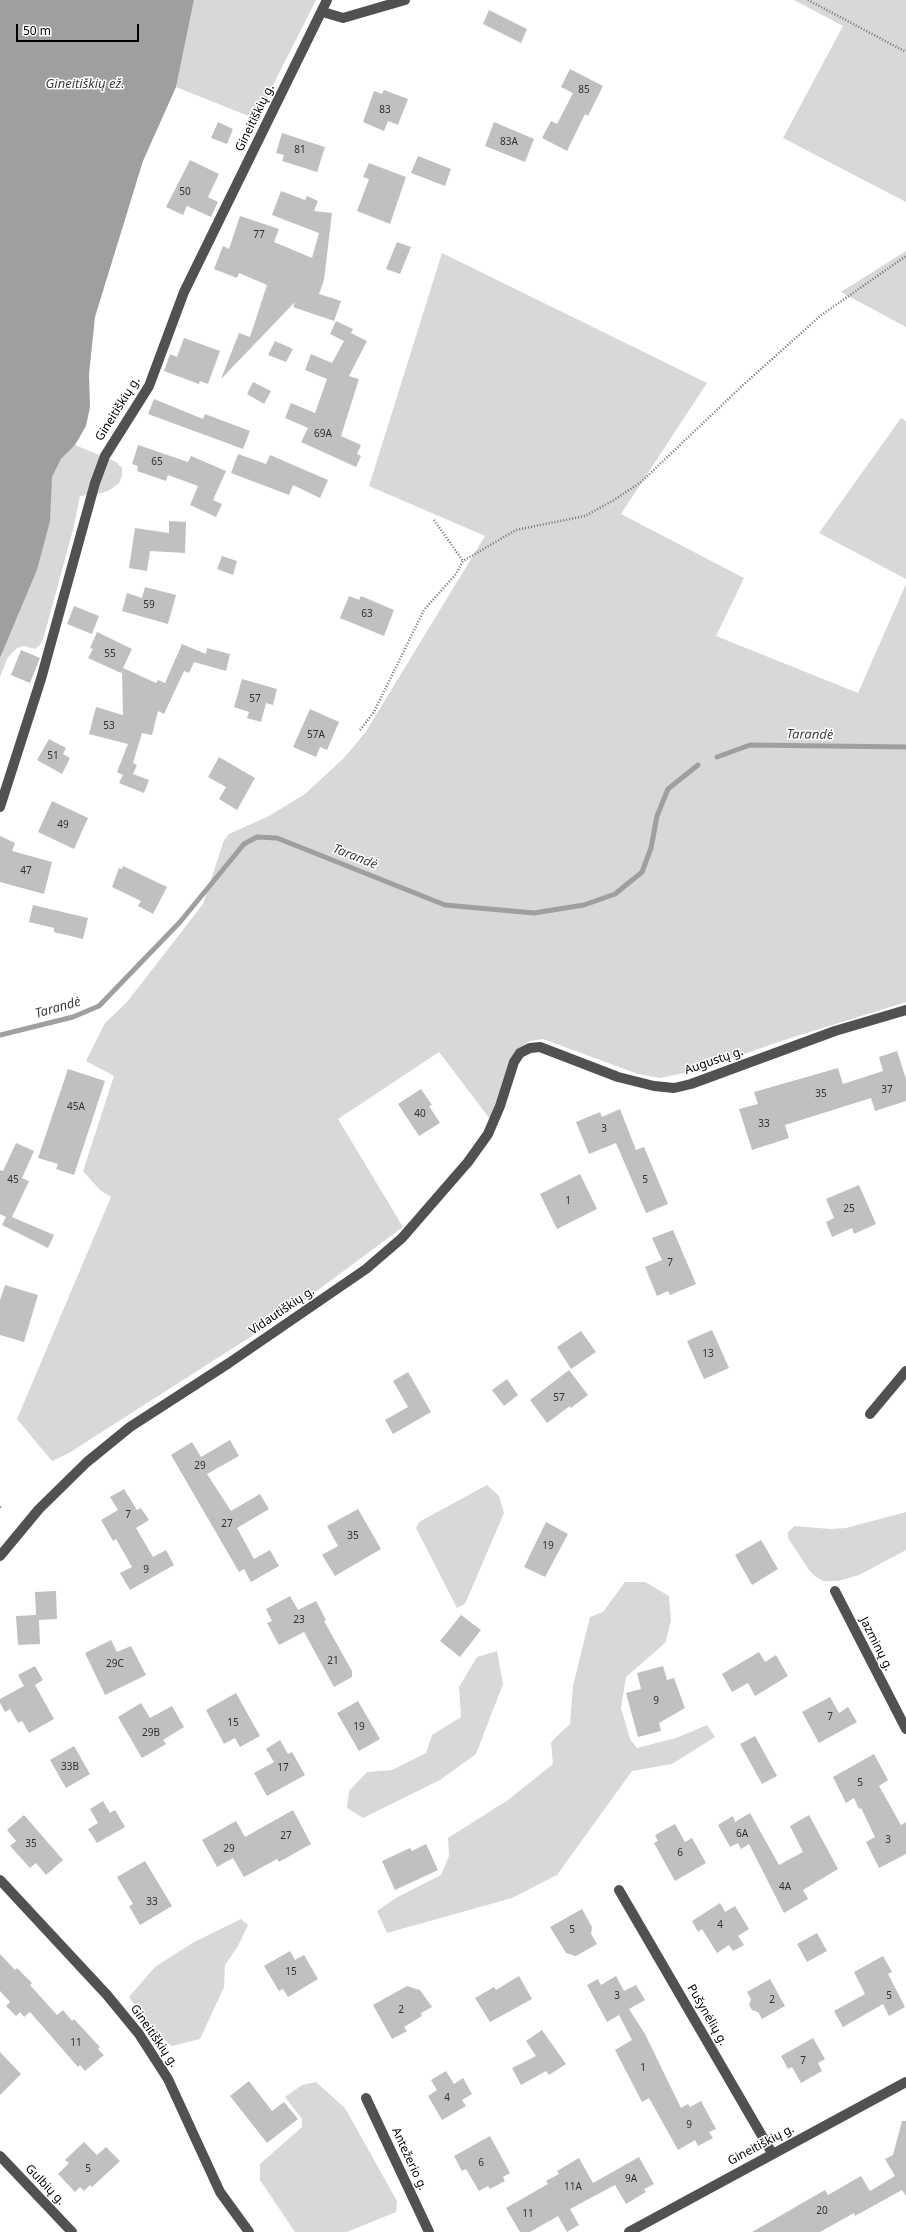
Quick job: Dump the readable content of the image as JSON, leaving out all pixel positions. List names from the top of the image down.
{
  "streets": {
    "street": [
      "Gineitiškių g.",
      "Augustų g.",
      "Vidautiškių g.",
      "Jazminų g.",
      "Pušynėlių g.",
      "Antežerio g.",
      "Gulbių g."
    ]
  },
  "crossings": [
    ["Gineitiškių g.", "Pušynėlių g."],
    ["Augustų g.", "Vidautiškių g."]
  ],
  "water": ["Gineitiškių ež.", "Tarandė"],
  "house_numbers": [
    "85",
    "83",
    "83A",
    "81",
    "50",
    "77",
    "69A",
    "65",
    "59",
    "63",
    "55",
    "57",
    "53",
    "57A",
    "51",
    "49",
    "47",
    "37",
    "35",
    "45A",
    "40",
    "33",
    "3",
    "45",
    "5",
    "1",
    "25",
    "7",
    "13",
    "57",
    "29",
    "7",
    "27",
    "35",
    "19",
    "9",
    "23",
    "21",
    "29C",
    "9",
    "7",
    "15",
    "19",
    "29B",
    "33B",
    "17",
    "5",
    "6A",
    "27",
    "3",
    "35",
    "29",
    "6",
    "4A",
    "33",
    "4",
    "5",
    "15",
    "3",
    "5",
    "2",
    "2",
    "11",
    "7",
    "1",
    "4",
    "9",
    "6",
    "5",
    "9A",
    "11A",
    "20",
    "11"
  ],
  "scale_bar": "50 m"
}
